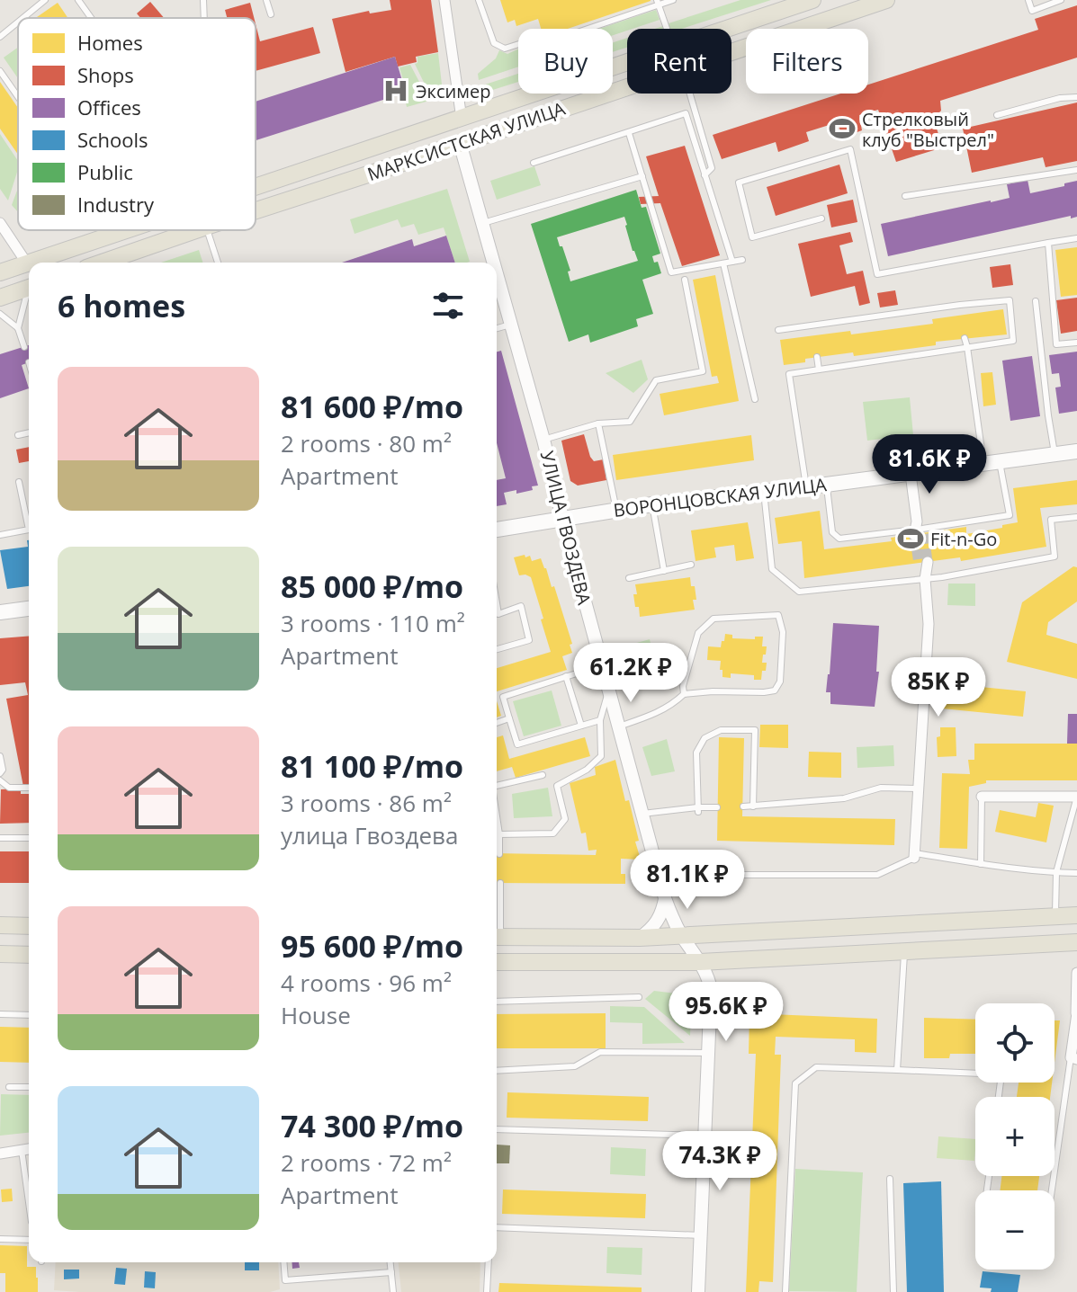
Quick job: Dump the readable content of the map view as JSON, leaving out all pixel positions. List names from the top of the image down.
{
  "streets": {
    "main road": ["МАРКСИСТСКАЯ УЛИЦА", "ВОРОНЦОВСКАЯ УЛИЦА"],
    "street": ["УЛИЦА ГВОЗДЕВА"]
  },
  "crossings": [
    ["МАРКСИСТСКАЯ УЛИЦА", "УЛИЦА ГВОЗДЕВА"],
    ["ВОРОНЦОВСКАЯ УЛИЦА", "УЛИЦА ГВОЗДЕВА"]
  ],
  "places": {
    "hospital": ["Эксимер"],
    "sports": ["Стрелковый клуб \"Выстрел\"", "Fit-n-Go"]
  },
  "legend": [
    "Homes",
    "Shops",
    "Offices",
    "Schools",
    "Public",
    "Industry"
  ],
  "page": {
    "chip": ["Buy", "Rent", "Filters"],
    "heading": "6 homes",
    "list": [
      {
        "name": "81 600 ₽/mo",
        "note": "2 rooms · 80 m² · Apartment"
      },
      {
        "name": "85 000 ₽/mo",
        "note": "3 rooms · 110 m² · Apartment"
      },
      {
        "name": "81 100 ₽/mo",
        "note": "3 rooms · 86 m² · улица Гвоздева"
      },
      {
        "name": "95 600 ₽/mo",
        "note": "4 rooms · 96 m² · House"
      },
      {
        "name": "74 300 ₽/mo",
        "note": "2 rooms · 72 m² · Apartment"
      }
    ],
    "price": [
      "81.6K ₽",
      "61.2K ₽",
      "85K ₽",
      "81.1K ₽",
      "95.6K ₽",
      "74.3K ₽"
    ],
    "map_buttons": ["+", "−"]
  }
}
